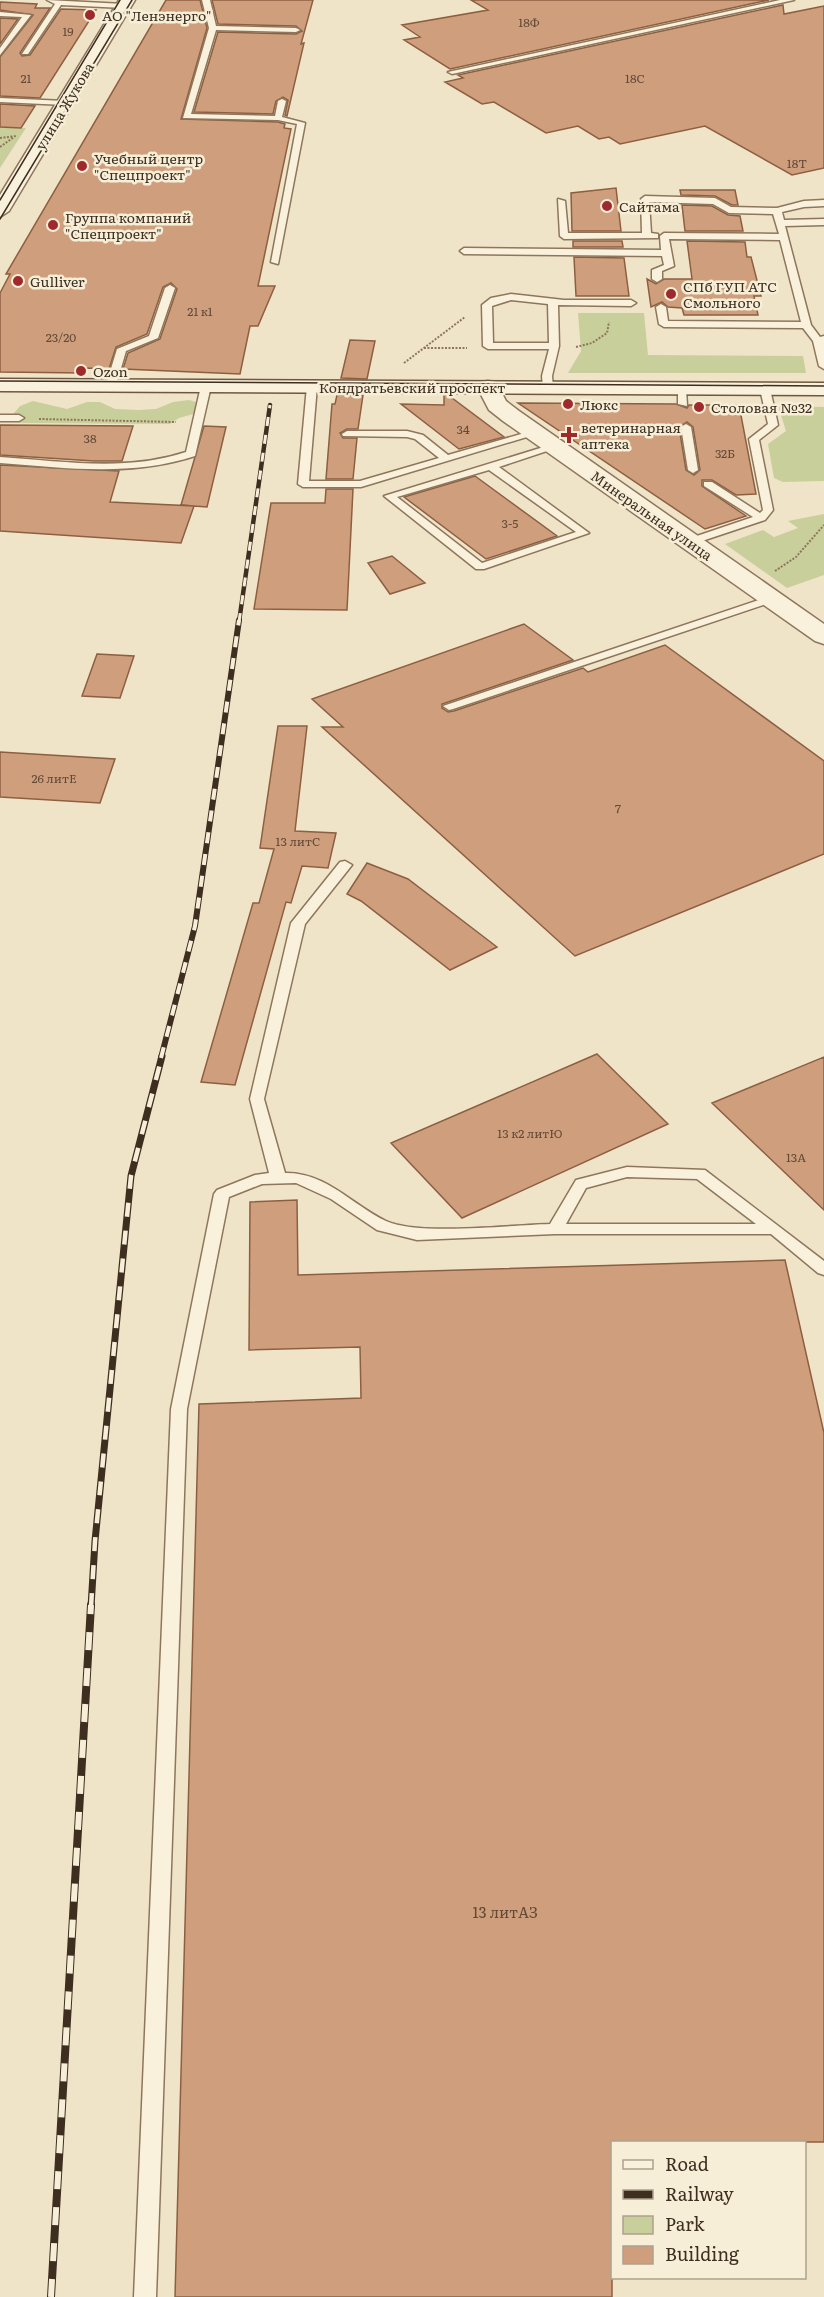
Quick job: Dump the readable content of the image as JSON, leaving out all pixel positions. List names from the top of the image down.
{
  "streets": {
    "street": ["улица Жукова", "Кондратьевский проспект", "Минеральная улица"]
  },
  "crossings": [
    ["Кондратьевский проспект", "Минеральная улица"]
  ],
  "places": {
    "other": [
      "АО \"Ленэнерго\"",
      "Учебный центр \"Спецпроект\"",
      "Сайтама",
      "Группа компаний \"Спецпроект\"",
      "Gulliver",
      "СПб ГУП АТС Смольного",
      "Ozon",
      "Люкс",
      "Столовая №32"
    ],
    "health": ["ветеринарная аптека"]
  },
  "house_numbers": [
    "18Ф",
    "19",
    "21",
    "18С",
    "18Т",
    "21 к1",
    "23/20",
    "34",
    "38",
    "32Б",
    "3-5",
    "26 литЕ",
    "7",
    "13 литС",
    "13 к2 литЮ",
    "13А",
    "13 литАЗ"
  ],
  "legend": [
    "Road",
    "Railway",
    "Park",
    "Building"
  ]
}
